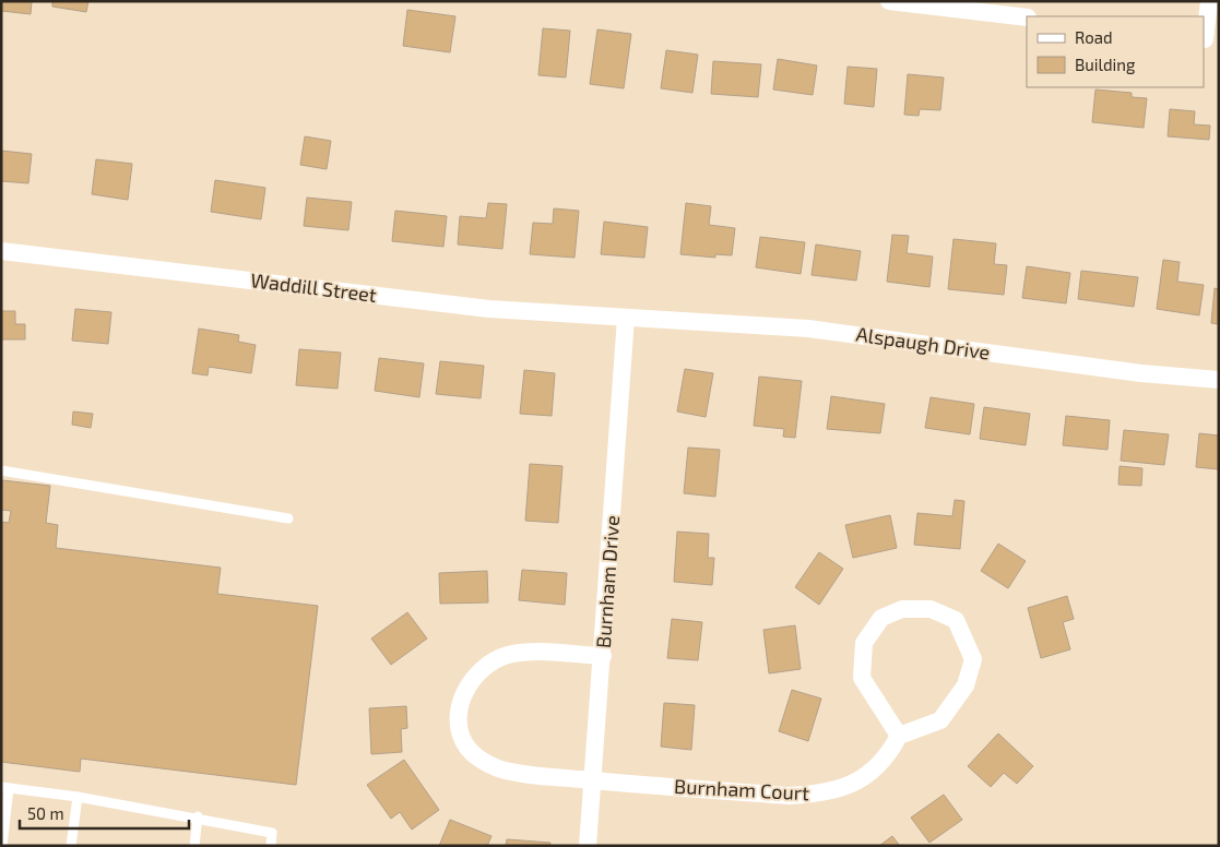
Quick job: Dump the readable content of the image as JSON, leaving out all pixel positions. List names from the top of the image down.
{
  "streets": {
    "street": [
      "Waddill Street",
      "Alspaugh Drive",
      "Burnham Drive",
      "Burnham Court"
    ]
  },
  "crossings": [
    ["Waddill Street", "Alspaugh Drive"],
    ["Waddill Street", "Burnham Drive"],
    ["Alspaugh Drive", "Burnham Drive"],
    ["Burnham Drive", "Burnham Court"]
  ],
  "legend": ["Road", "Building"],
  "scale_bar": "50 m"
}
